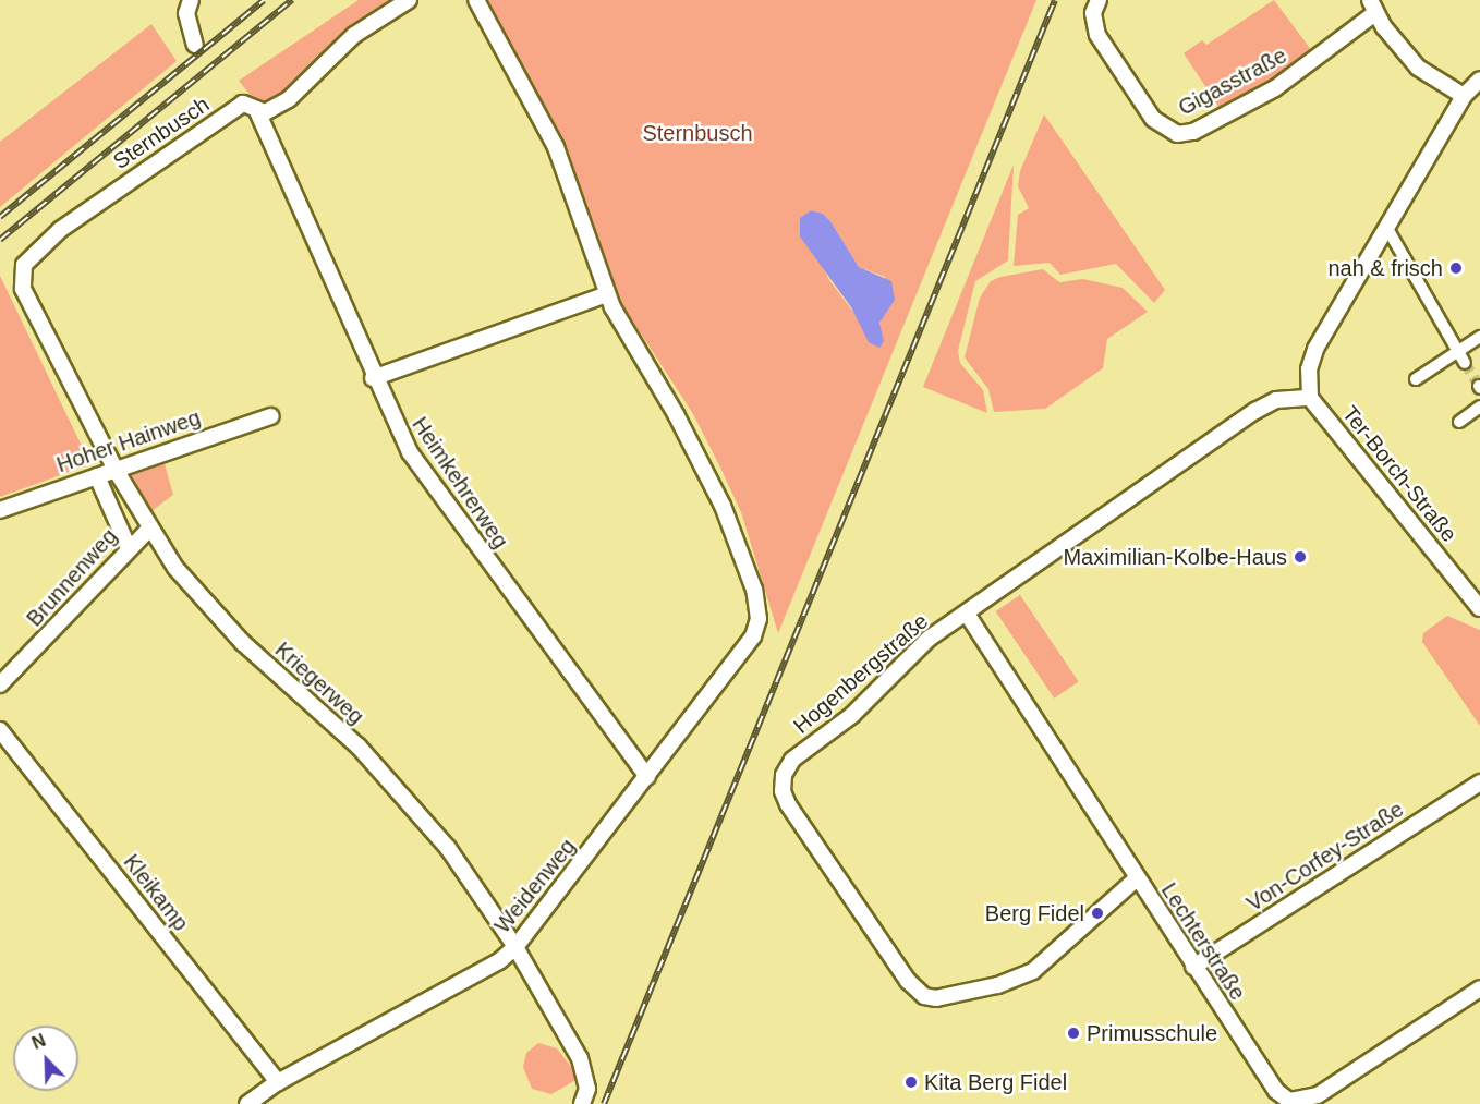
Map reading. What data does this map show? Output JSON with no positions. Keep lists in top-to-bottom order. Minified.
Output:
{"streets":{"street":["Gigasstraße","Sternbusch","Hoher Hainweg","Ter-Borch-Straße","Heimkehrerweg","Brunnenweg","Hogenbergstraße","Kriegerweg","Von-Corfey-Straße","Weidenweg","Kleikamp","Lechterstraße"]},"crossings":[["Sternbusch","Heimkehrerweg"],["Sternbusch","Kriegerweg"],["Hoher Hainweg","Kriegerweg"],["Ter-Borch-Straße","Hogenbergstraße"],["Heimkehrerweg","Weidenweg"],["Brunnenweg","Kriegerweg"],["Hogenbergstraße","Lechterstraße"],["Kriegerweg","Weidenweg"],["Von-Corfey-Straße","Lechterstraße"],["Weidenweg","Kleikamp"]],"parks":["Sternbusch"],"places":["nah & frisch","Maximilian-Kolbe-Haus","Berg Fidel","Primusschule","Kita Berg Fidel"],"north":"top left"}
